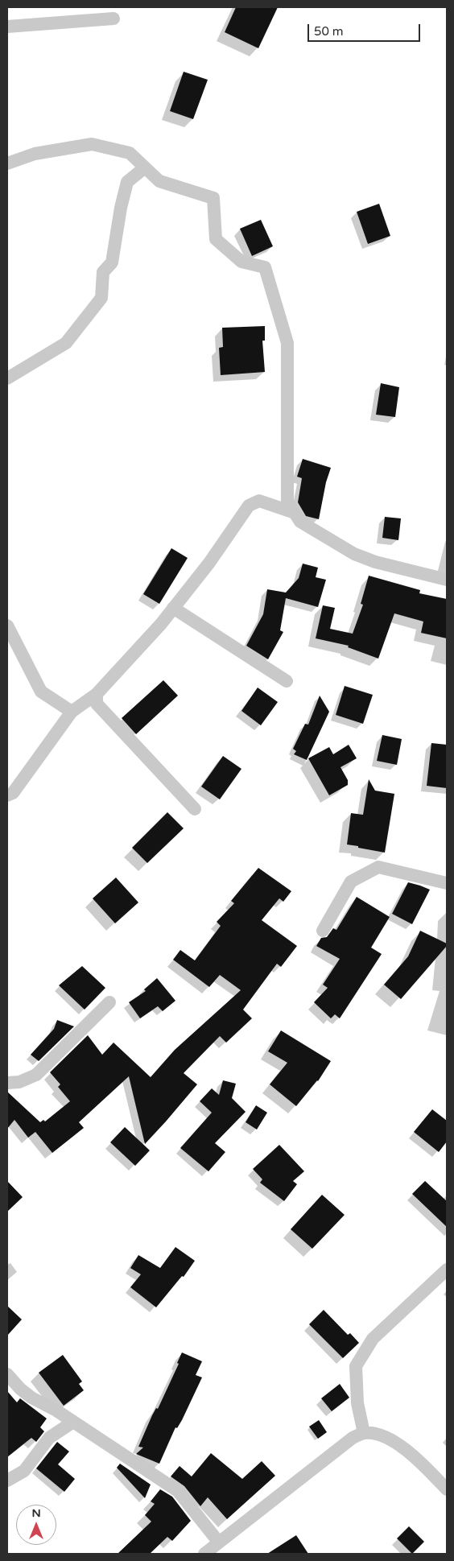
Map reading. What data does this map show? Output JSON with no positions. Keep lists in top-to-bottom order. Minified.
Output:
{"scale_bar":"50 m","north":"top"}
